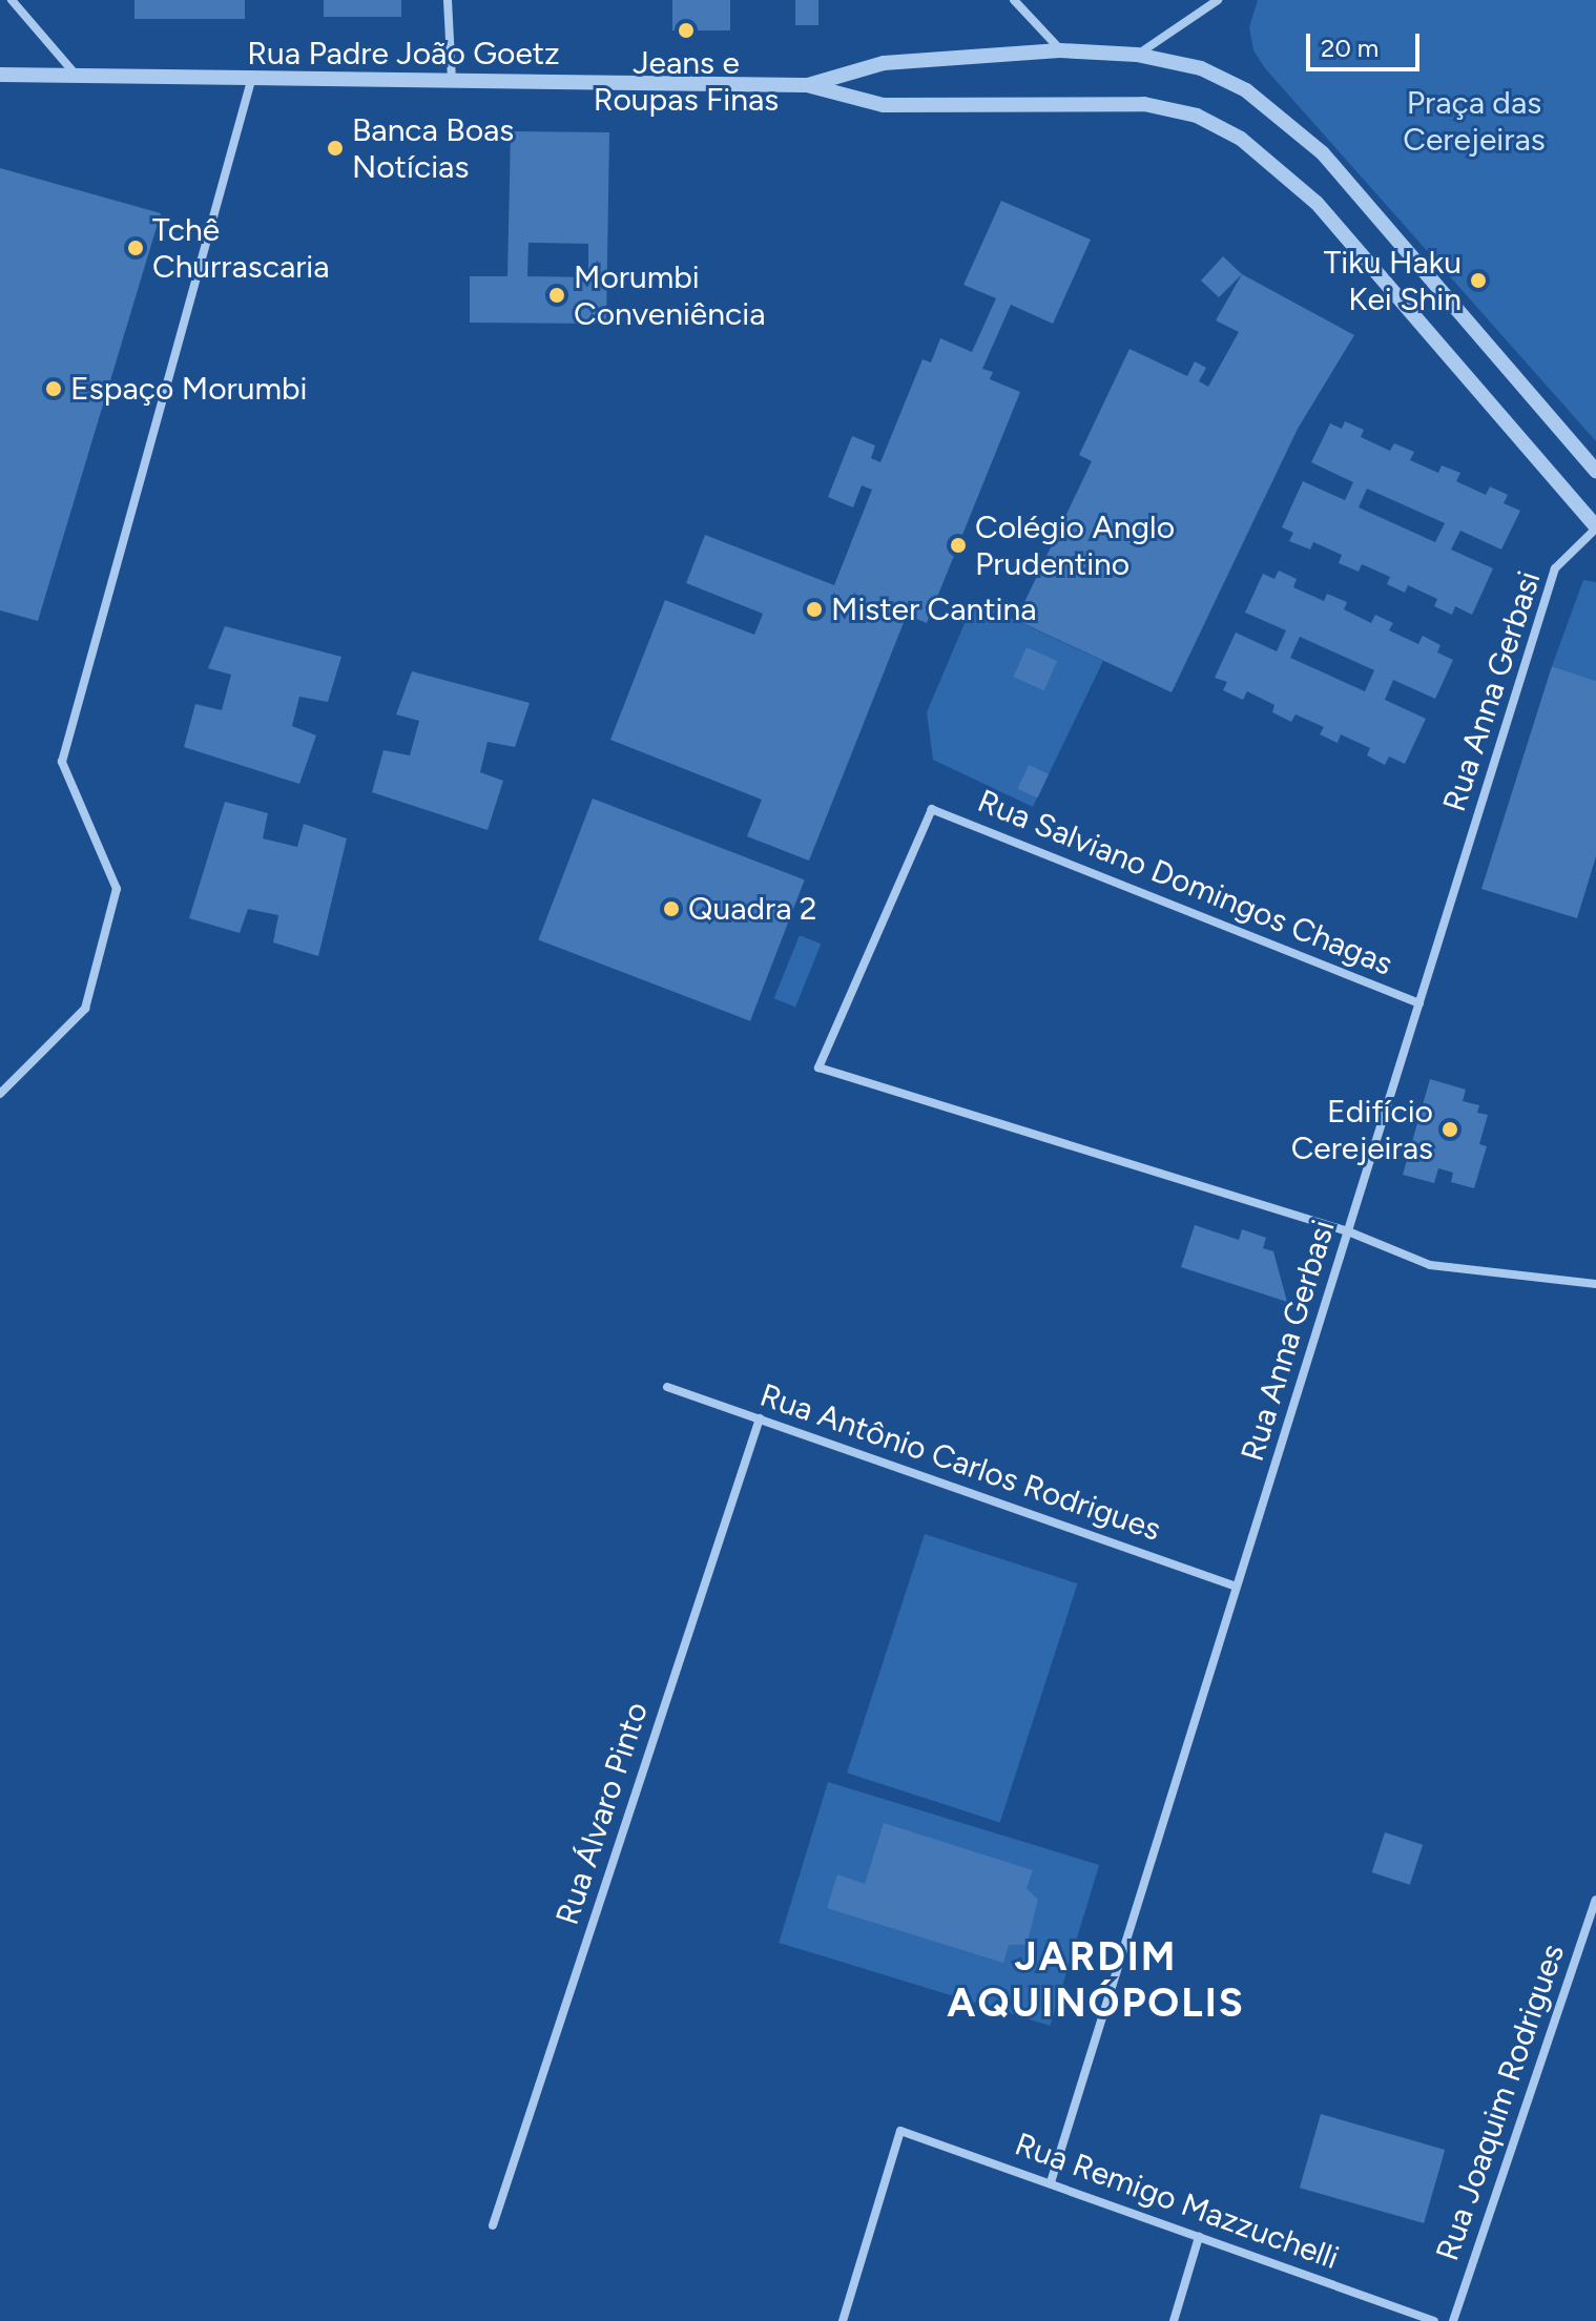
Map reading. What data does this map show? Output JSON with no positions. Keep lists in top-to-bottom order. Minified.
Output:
{"streets":{"street":["Rua Padre João Goetz","Rua Anna Gerbasi","Rua Salviano Domingos Chagas","Rua Antônio Carlos Rodrigues","Rua Álvaro Pinto","Rua Joaquim Rodrigues","Rua Remigo Mazzuchelli"]},"crossings":[["Rua Padre João Goetz","Rua Anna Gerbasi"],["Rua Anna Gerbasi","Rua Salviano Domingos Chagas"],["Rua Anna Gerbasi","Rua Antônio Carlos Rodrigues"],["Rua Anna Gerbasi","Rua Remigo Mazzuchelli"],["Rua Antônio Carlos Rodrigues","Rua Álvaro Pinto"]],"districts":["JARDIM AQUINÓPOLIS"],"parks":["Praça das Cerejeiras"],"places":["Jeans e Roupas Finas","Banca Boas Notícias","Tchê Churrascaria","Tiku Haku Kei Shin","Morumbi Conveniência","Espaço Morumbi","Colégio Anglo Prudentino","Mister Cantina","Quadra 2","Edifício Cerejeiras"],"scale_bar":"20 m"}
